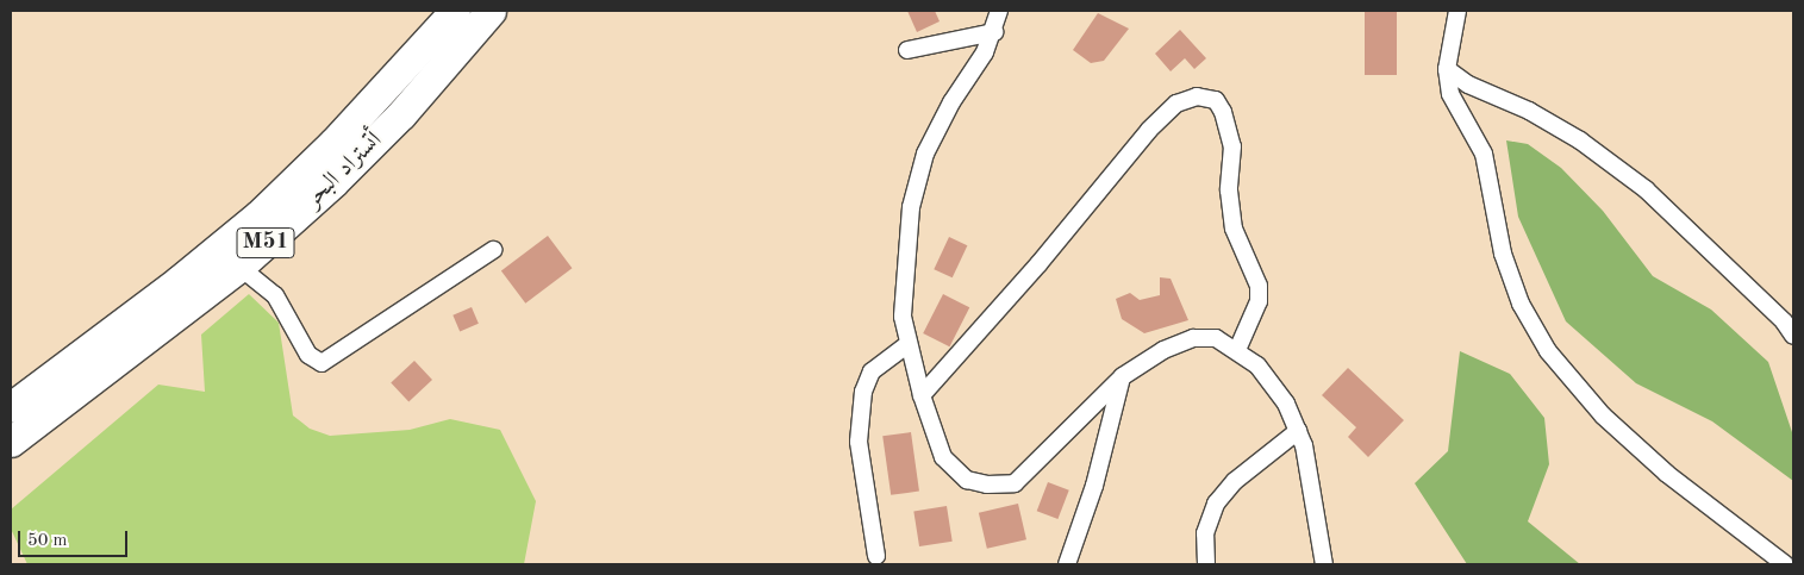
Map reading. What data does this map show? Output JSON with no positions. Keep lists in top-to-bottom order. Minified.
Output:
{"streets":{"highway":["أتستراد البحر","M51"]},"scale_bar":"50 m"}
